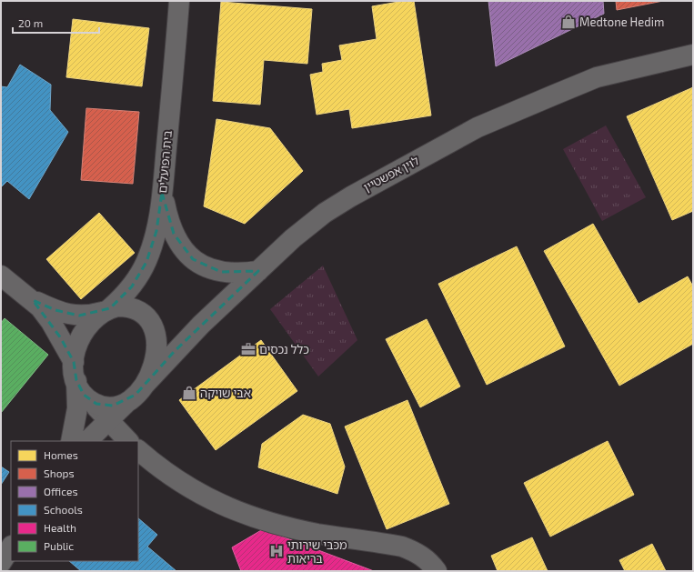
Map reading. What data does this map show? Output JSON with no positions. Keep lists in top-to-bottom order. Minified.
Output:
{"streets":{"street":["בית הפועלים","לוין אפשטיין"]},"crossings":[["בית הפועלים","לוין אפשטיין"]],"places":{"shop":["Medtone Hedim","אבי שויקה"],"office":["כלל נכסים"],"hospital":["מכבי שירותי בריאות"]},"legend":["Homes","Shops","Offices","Schools","Health","Public"],"scale_bar":"20 m"}
